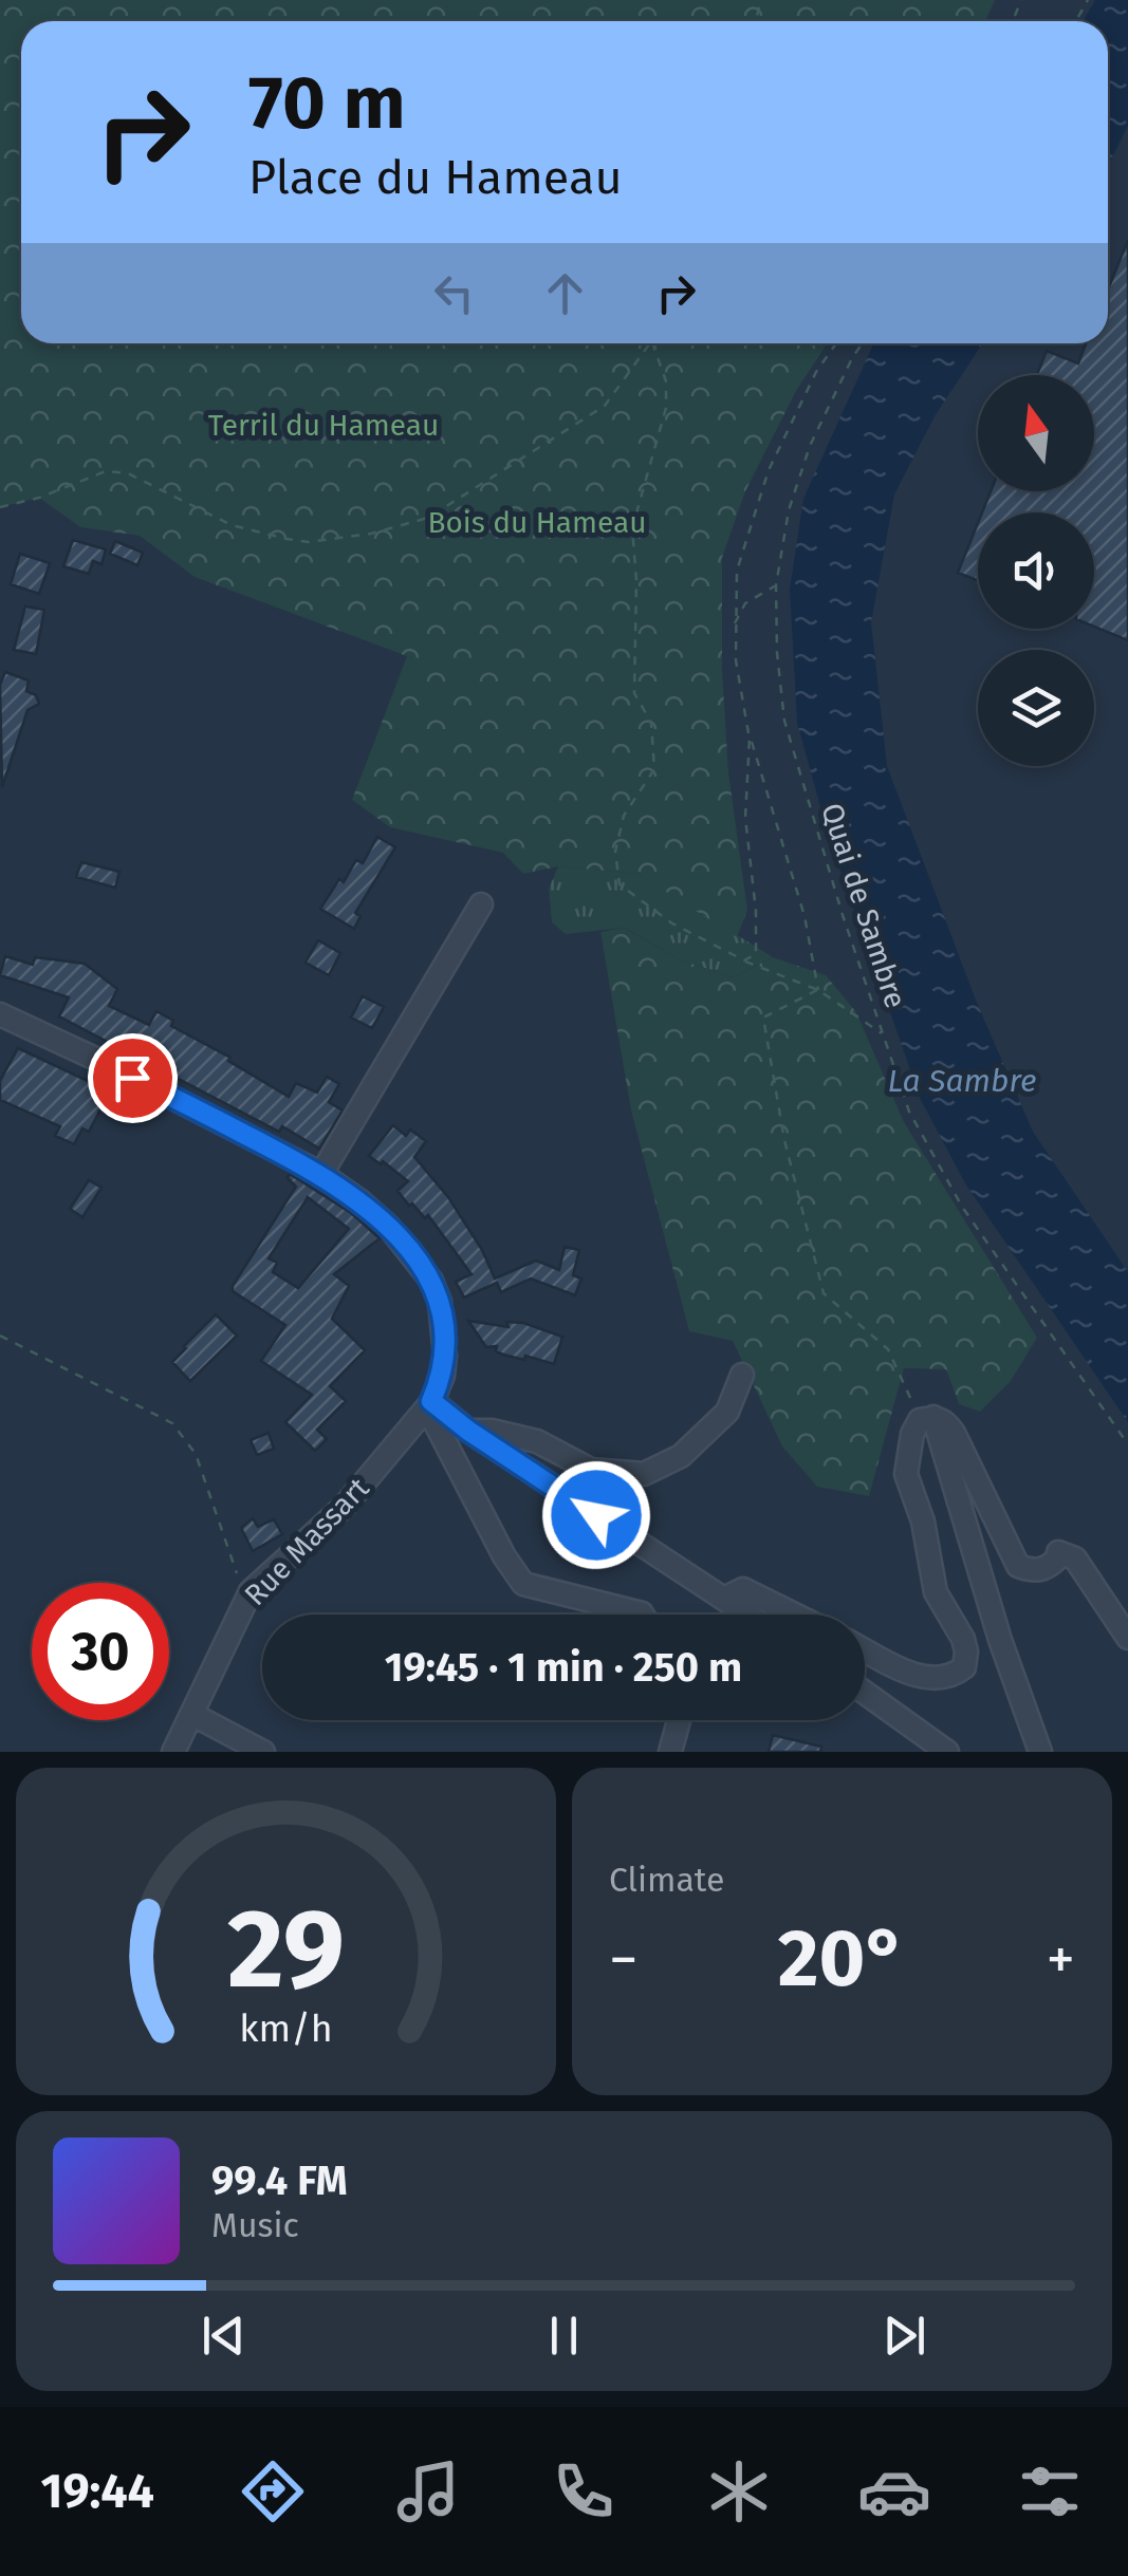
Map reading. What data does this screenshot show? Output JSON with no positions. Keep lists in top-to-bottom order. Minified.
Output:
{"streets":{"street":["Rue Massart"],"path":["Quai de Sambre"]},"water":["La Sambre"],"parks":["Terril du Hameau","Bois du Hameau"],"north":"top","page":{"turn":["70 m","Place du Hameau"],"limit":"30","trip":"19:45 · 1 min · 250 m","tile":"Climate","heat":["−","20°","+"],"song":["99.4 FM","Music"],"tabs":"19:44","gauge":["29","km/h"]}}
